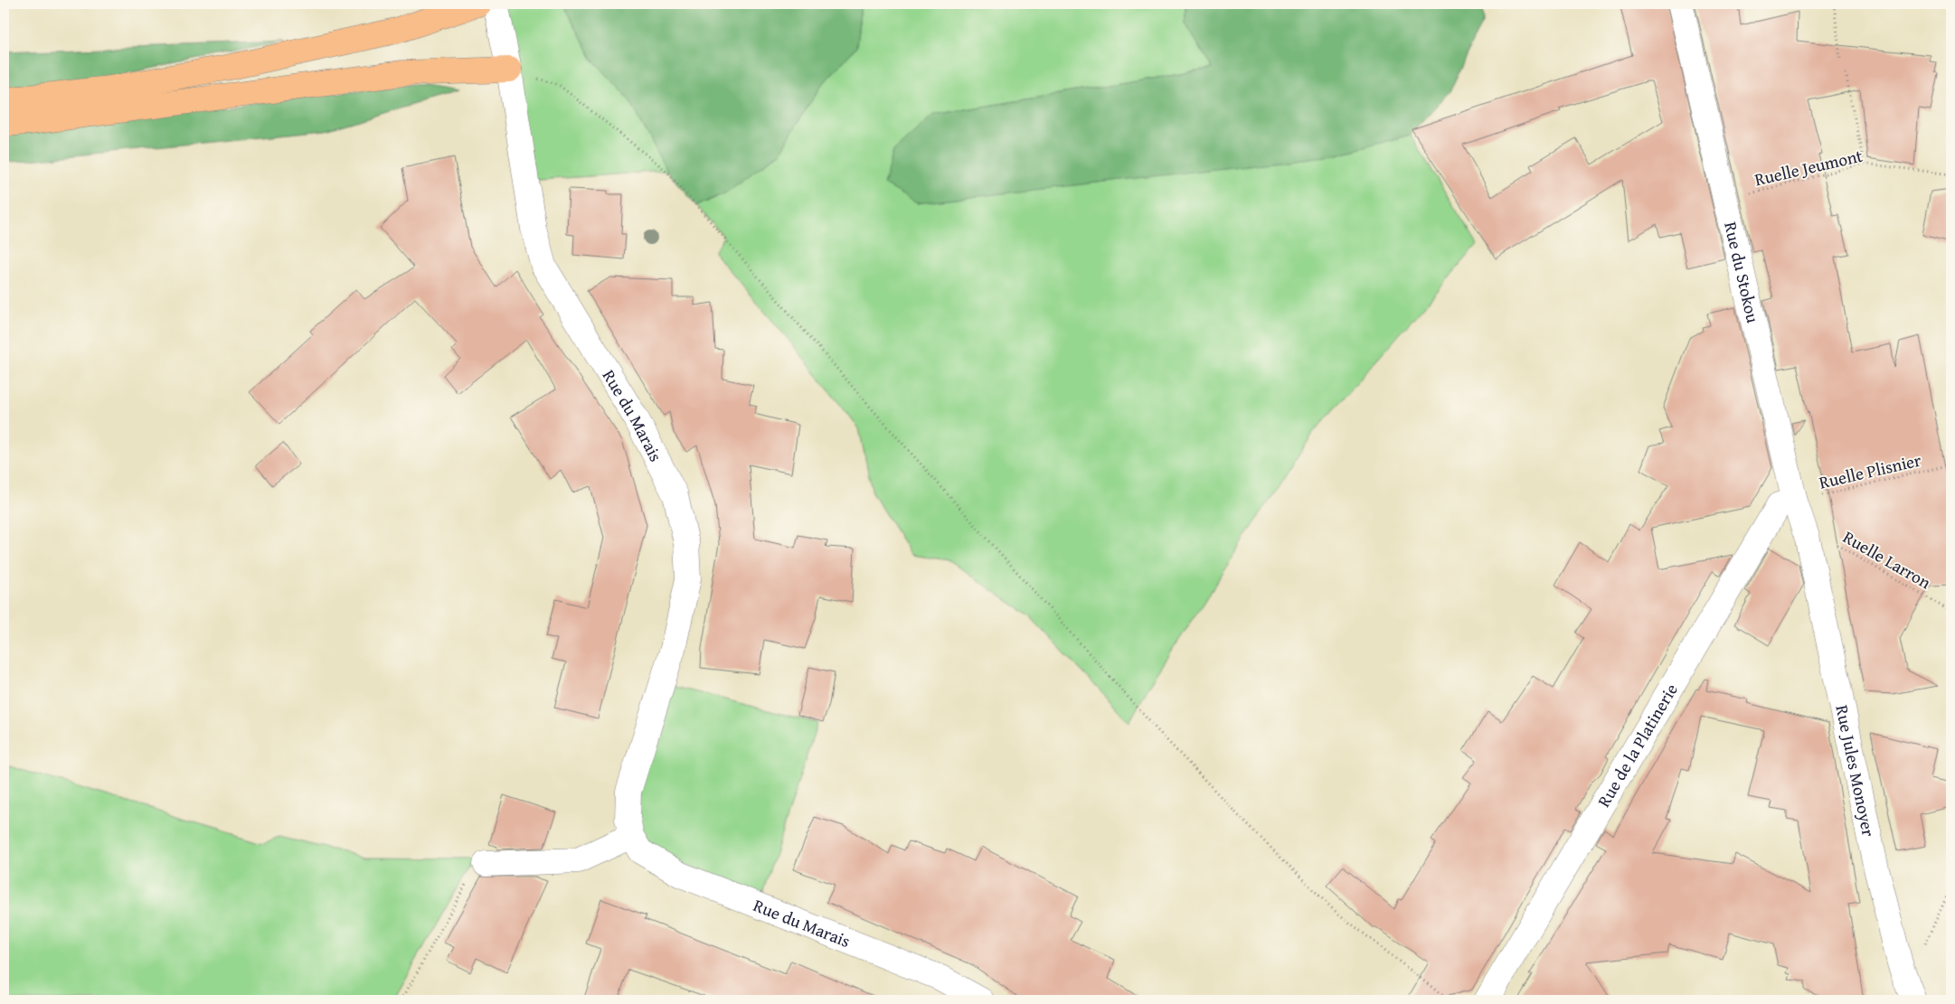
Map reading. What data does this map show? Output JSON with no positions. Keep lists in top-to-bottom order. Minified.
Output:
{"streets":{"street":["Rue du Stokou","Rue du Marais","Rue de la Platinerie","Rue Jules Monoyer"],"path":["Ruelle Jeumont","Ruelle Plisnier","Ruelle Larron"]},"crossings":[["Ruelle Jeumont","Rue du Stokou"],["Rue du Stokou","Ruelle Plisnier"],["Rue du Stokou","Ruelle Larron"],["Rue du Stokou","Rue de la Platinerie"],["Rue du Stokou","Rue Jules Monoyer"],["Ruelle Plisnier","Rue de la Platinerie"],["Ruelle Larron","Rue Jules Monoyer"]]}
